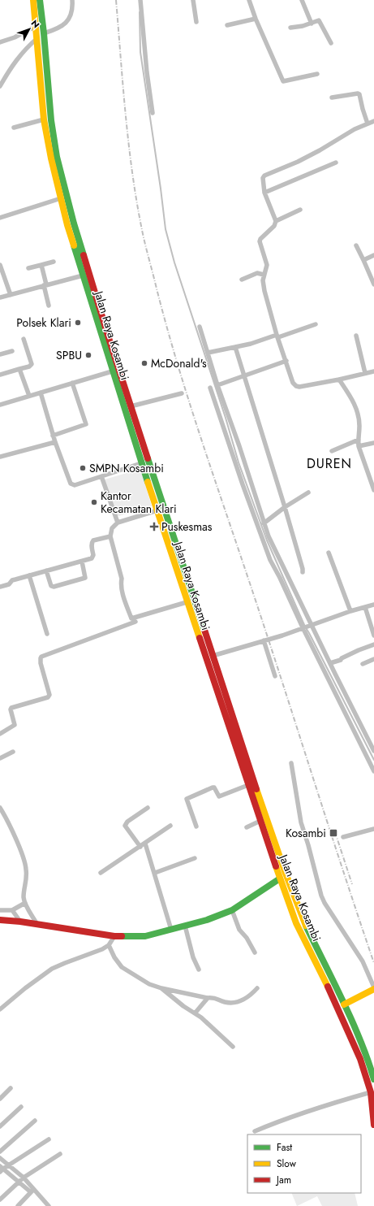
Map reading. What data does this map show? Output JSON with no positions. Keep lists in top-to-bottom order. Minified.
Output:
{"streets":{"main road":["Jalan Raya Kosambi"]},"districts":["DUREN"],"places":{"other":["Polsek Klari","SPBU","McDonald's","SMPN Kosambi","Kantor Kecamatan Klari"],"health":["Puskesmas"],"transit":["Kosambi"]},"legend":["Fast","Slow","Jam"],"north":"top right"}
